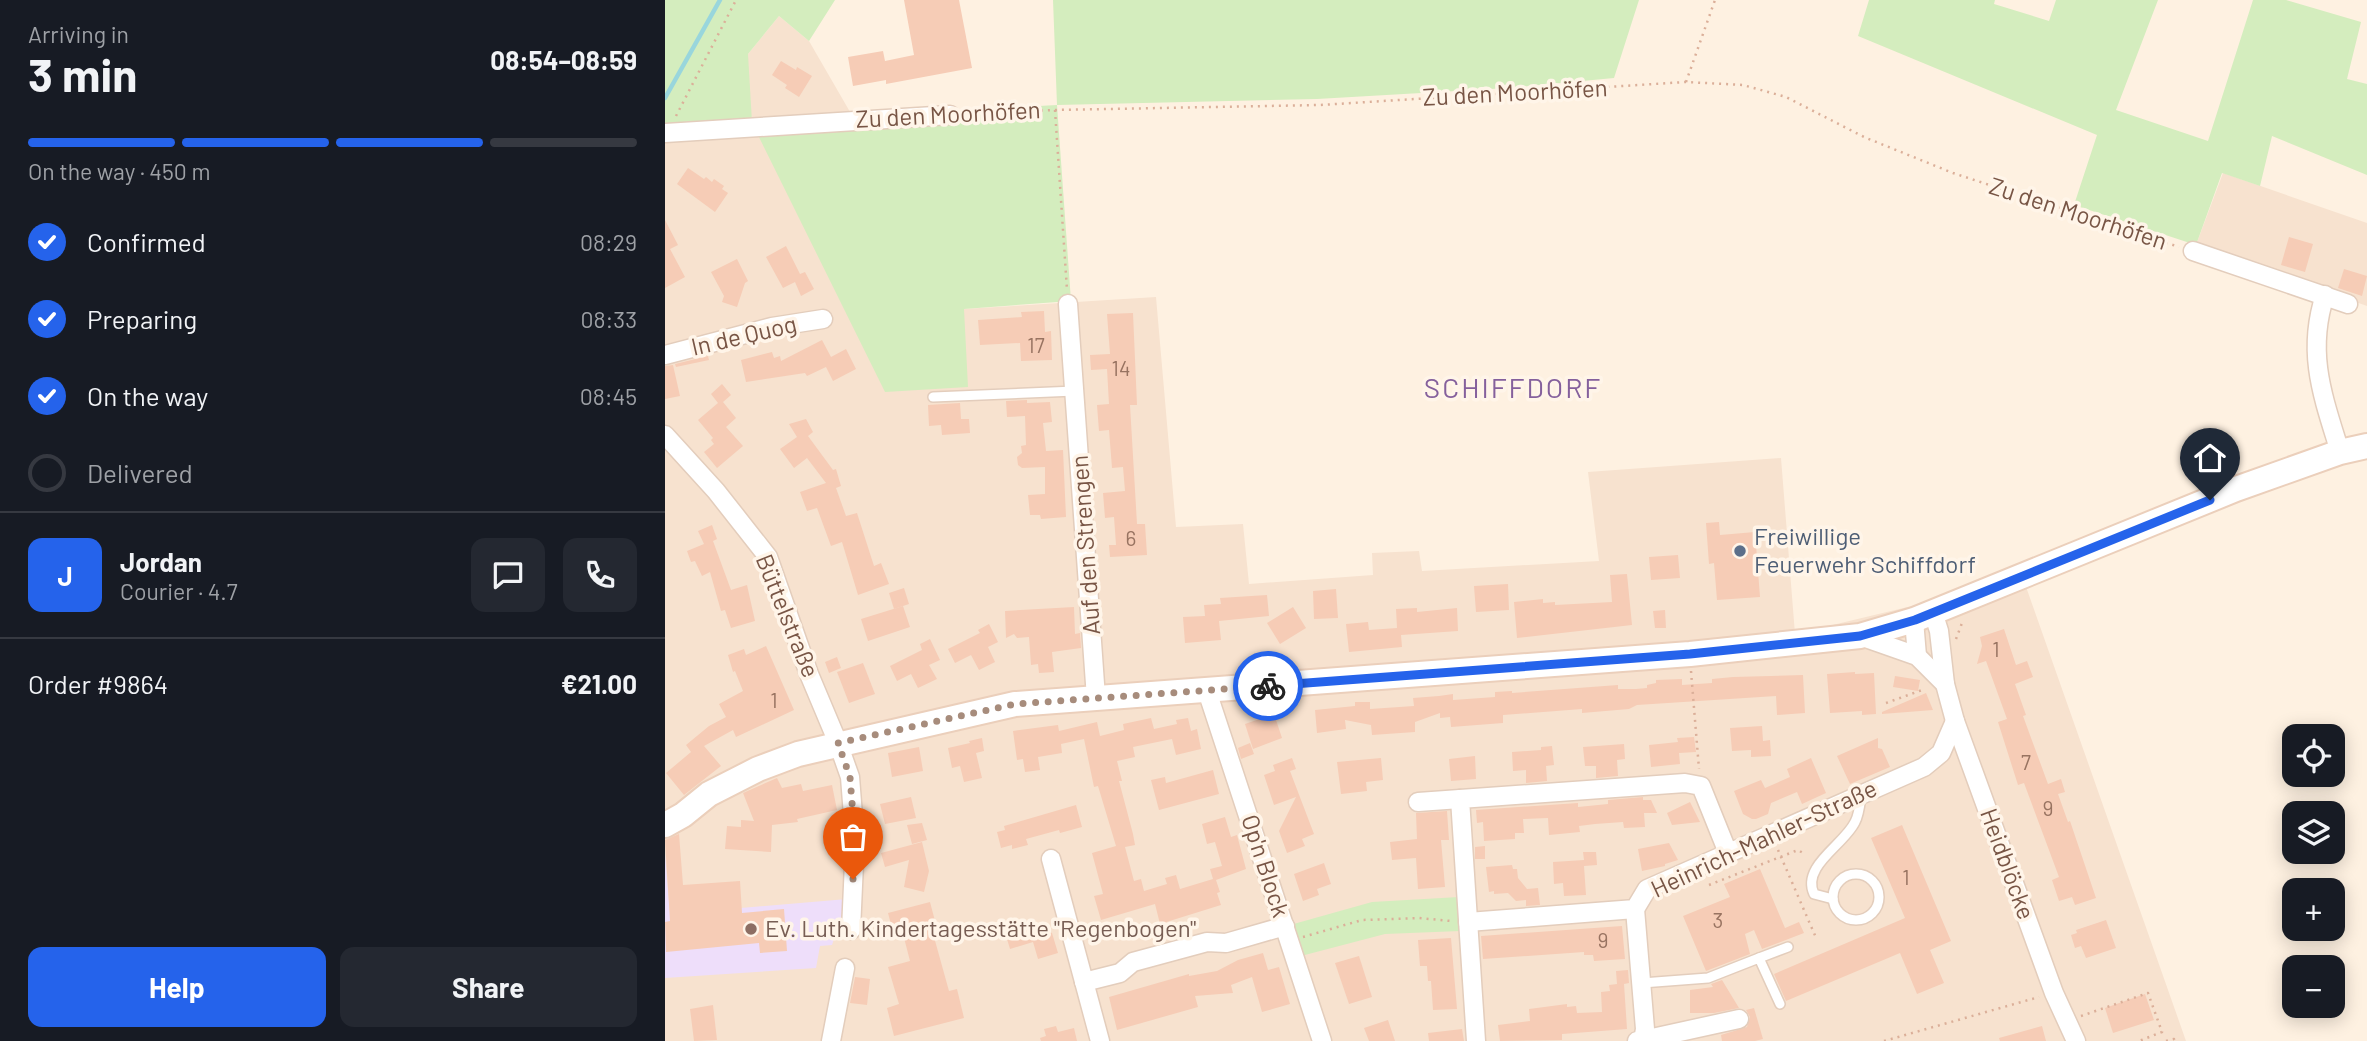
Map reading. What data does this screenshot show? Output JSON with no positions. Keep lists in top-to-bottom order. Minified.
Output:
{"streets":{"street":["Zu den Moorhöfen","In de Quog","Auf den Strengen","Büttelstraße","Heinrich-Mahler-Straße","Heidblöcke","Op'n Block"]},"crossings":[["Heinrich-Mahler-Straße","Heidblöcke"]],"districts":["SCHIFFDORF"],"places":["Freiwillige Feuerwehr Schiffdorf","Ev. Luth. Kindertagesstätte \"Regenbogen\""],"house_numbers":["17","14","6","1","1","7","9","1","3","9"],"page":{"heading":["3 min","Arriving in","08:54–08:59"],"panel":["Jordan","Courier · 4.7","Order #9864","€21.00"],"bar":"On the way · 450 m","list":[["Confirmed","08:29"],["Preparing","08:33"],["On the way","08:45"],"Delivered"],"round":"J","map_buttons":["+","−"],"buttons":["Help","Share"]}}
